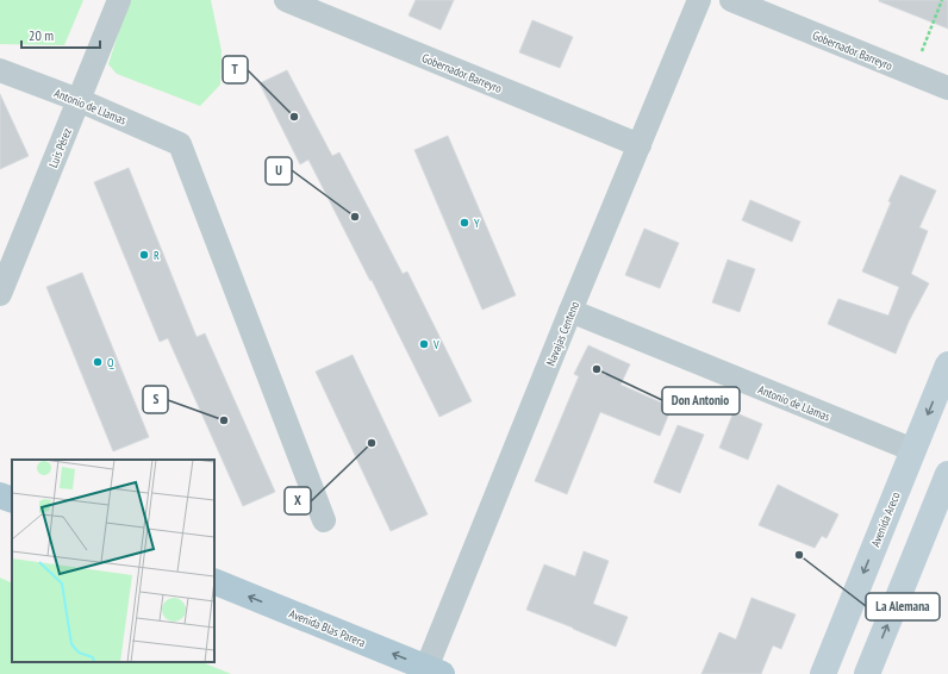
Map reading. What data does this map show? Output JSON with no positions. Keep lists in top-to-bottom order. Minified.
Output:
{"streets":{"main road":["Avenida Areco","Avenida Blas Parera"],"street":["Gobernador Barreyro","Antonio de Llamas","Luis Pérez","Navajas Centeno"]},"crossings":[["Gobernador Barreyro","Navajas Centeno"],["Antonio de Llamas","Luis Pérez"],["Antonio de Llamas","Navajas Centeno"],["Antonio de Llamas","Avenida Areco"],["Navajas Centeno","Avenida Blas Parera"]],"one_way":["Avenida Blas Parera"],"places":["T","U","Y","R","V","Q","Don Antonio","S","X","La Alemana"],"scale_bar":"20 m"}
